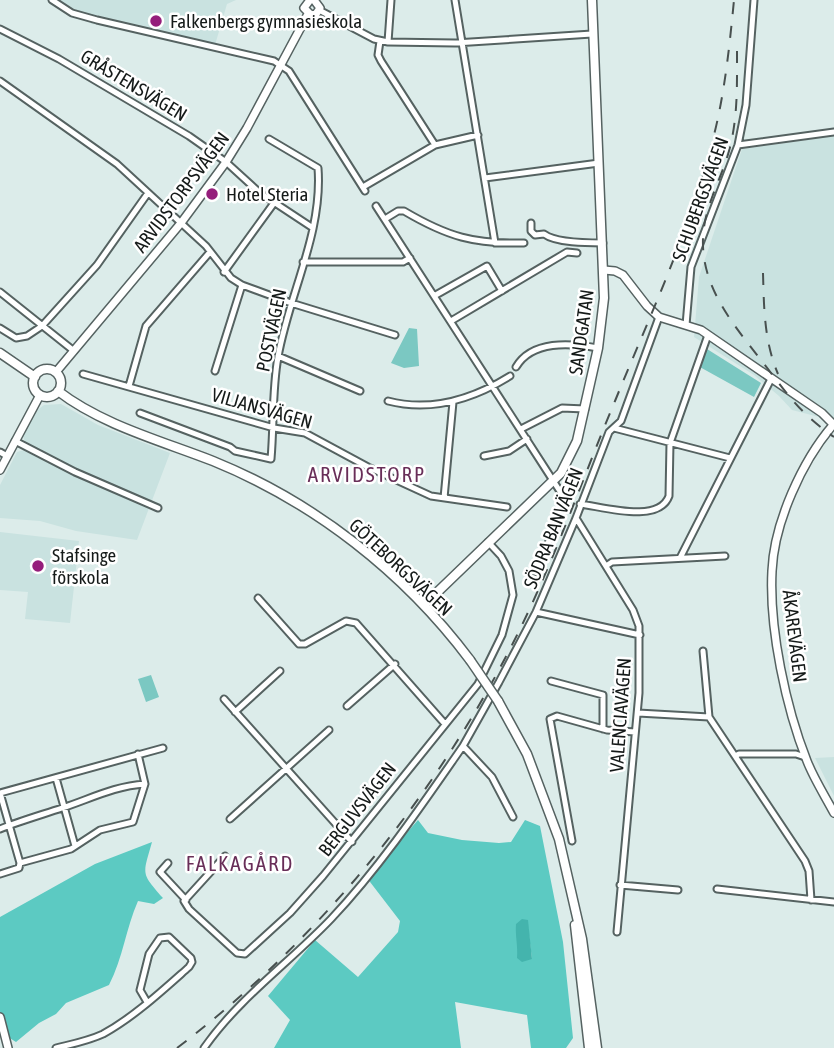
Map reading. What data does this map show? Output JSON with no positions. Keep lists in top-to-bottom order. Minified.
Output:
{"streets":{"main road":["SANDGATAN","GÖTEBORGSVÄGEN"],"street":["GRÅSTENSVÄGEN","ARVIDSTORPSVÄGEN","SCHUBERGSVÄGEN","POSTVÄGEN","VILJANSVÄGEN","SÖDRA BANVÄGEN","ÅKAREVÄGEN","VALENCIAVÄGEN","BERGUVSVÄGEN"]},"crossings":[["GRÅSTENSVÄGEN","ARVIDSTORPSVÄGEN"],["GRÅSTENSVÄGEN","POSTVÄGEN"],["ARVIDSTORPSVÄGEN","GÖTEBORGSVÄGEN"],["POSTVÄGEN","VILJANSVÄGEN"],["SANDGATAN","GÖTEBORGSVÄGEN"],["SANDGATAN","BERGUVSVÄGEN"],["SÖDRA BANVÄGEN","VALENCIAVÄGEN"]],"districts":["ARVIDSTORP","FALKAGÅRD"],"places":["Falkenbergs gymnasieskola","Hotel Steria","Stafsinge förskola"]}
